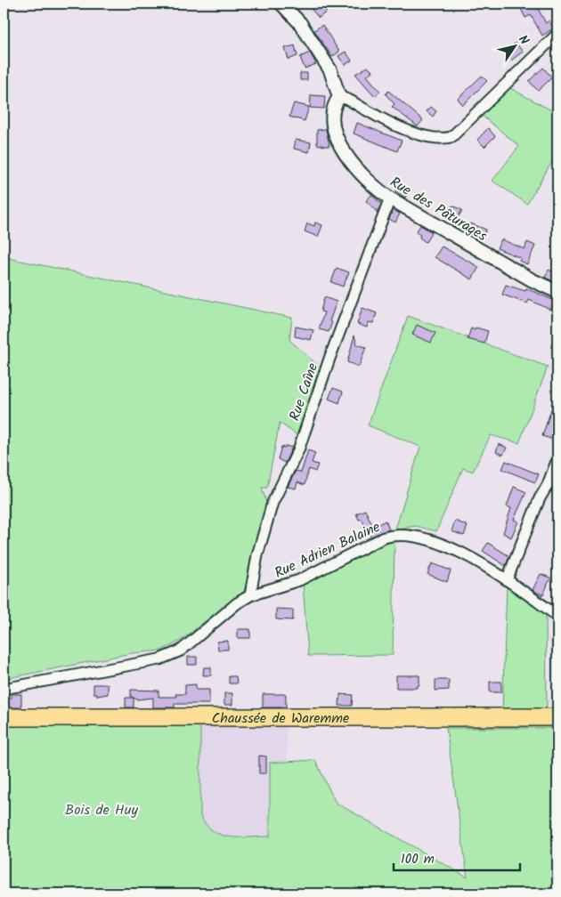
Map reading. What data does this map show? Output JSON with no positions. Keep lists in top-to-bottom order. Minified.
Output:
{"streets":{"main road":["Chaussée de Waremme"],"street":["Rue des Pâturages","Rue Caîne","Rue Adrien Balaine"]},"crossings":[["Rue des Pâturages","Rue Caîne"],["Rue Caîne","Rue Adrien Balaine"]],"parks":["Bois de Huy"],"scale_bar":"100 m","north":"top right"}
